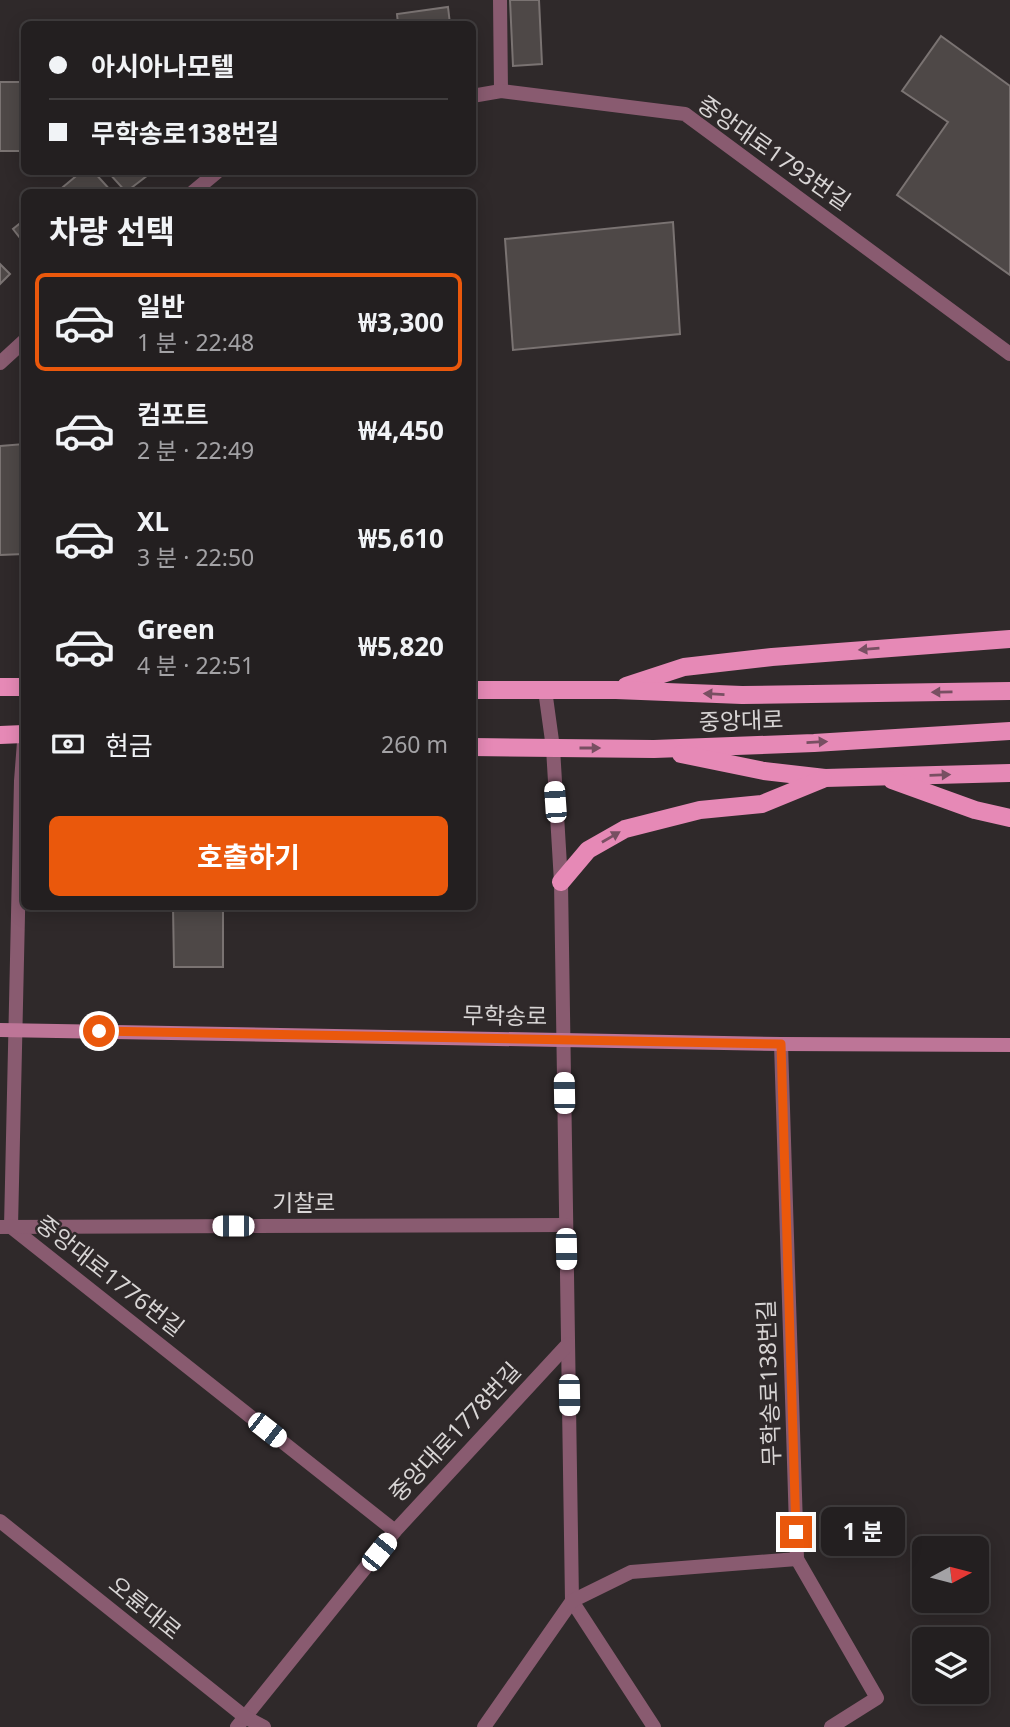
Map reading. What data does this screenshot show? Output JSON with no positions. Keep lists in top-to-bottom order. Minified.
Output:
{"streets":{"main road":["중앙대로","무학송로"],"street":["중앙대로1793번길","기찰로","중앙대로1776번길","무학송로138번길","중앙대로1778번길","오륜대로"]},"crossings":[["무학송로","중앙대로1776번길"],["무학송로","무학송로138번길"],["기찰로","중앙대로1776번길"],["중앙대로1776번길","중앙대로1778번길"],["중앙대로1778번길","오륜대로"]],"north":"right","page":{"banner":["아시아나모텔","무학송로138번길"],"heading":"차량 선택","list":[{"name":"일반","note":"1 분 · 22:48","value":"₩3,300"},{"name":"컴포트","note":"2 분 · 22:49","value":"₩4,450"},{"name":"XL","note":"3 분 · 22:50","value":"₩5,610"},{"name":"Green","note":"4 분 · 22:51","value":"₩5,820"}],"pay":["현금","260 m"],"buttons":"호출하기","bubble":"1 분"}}
